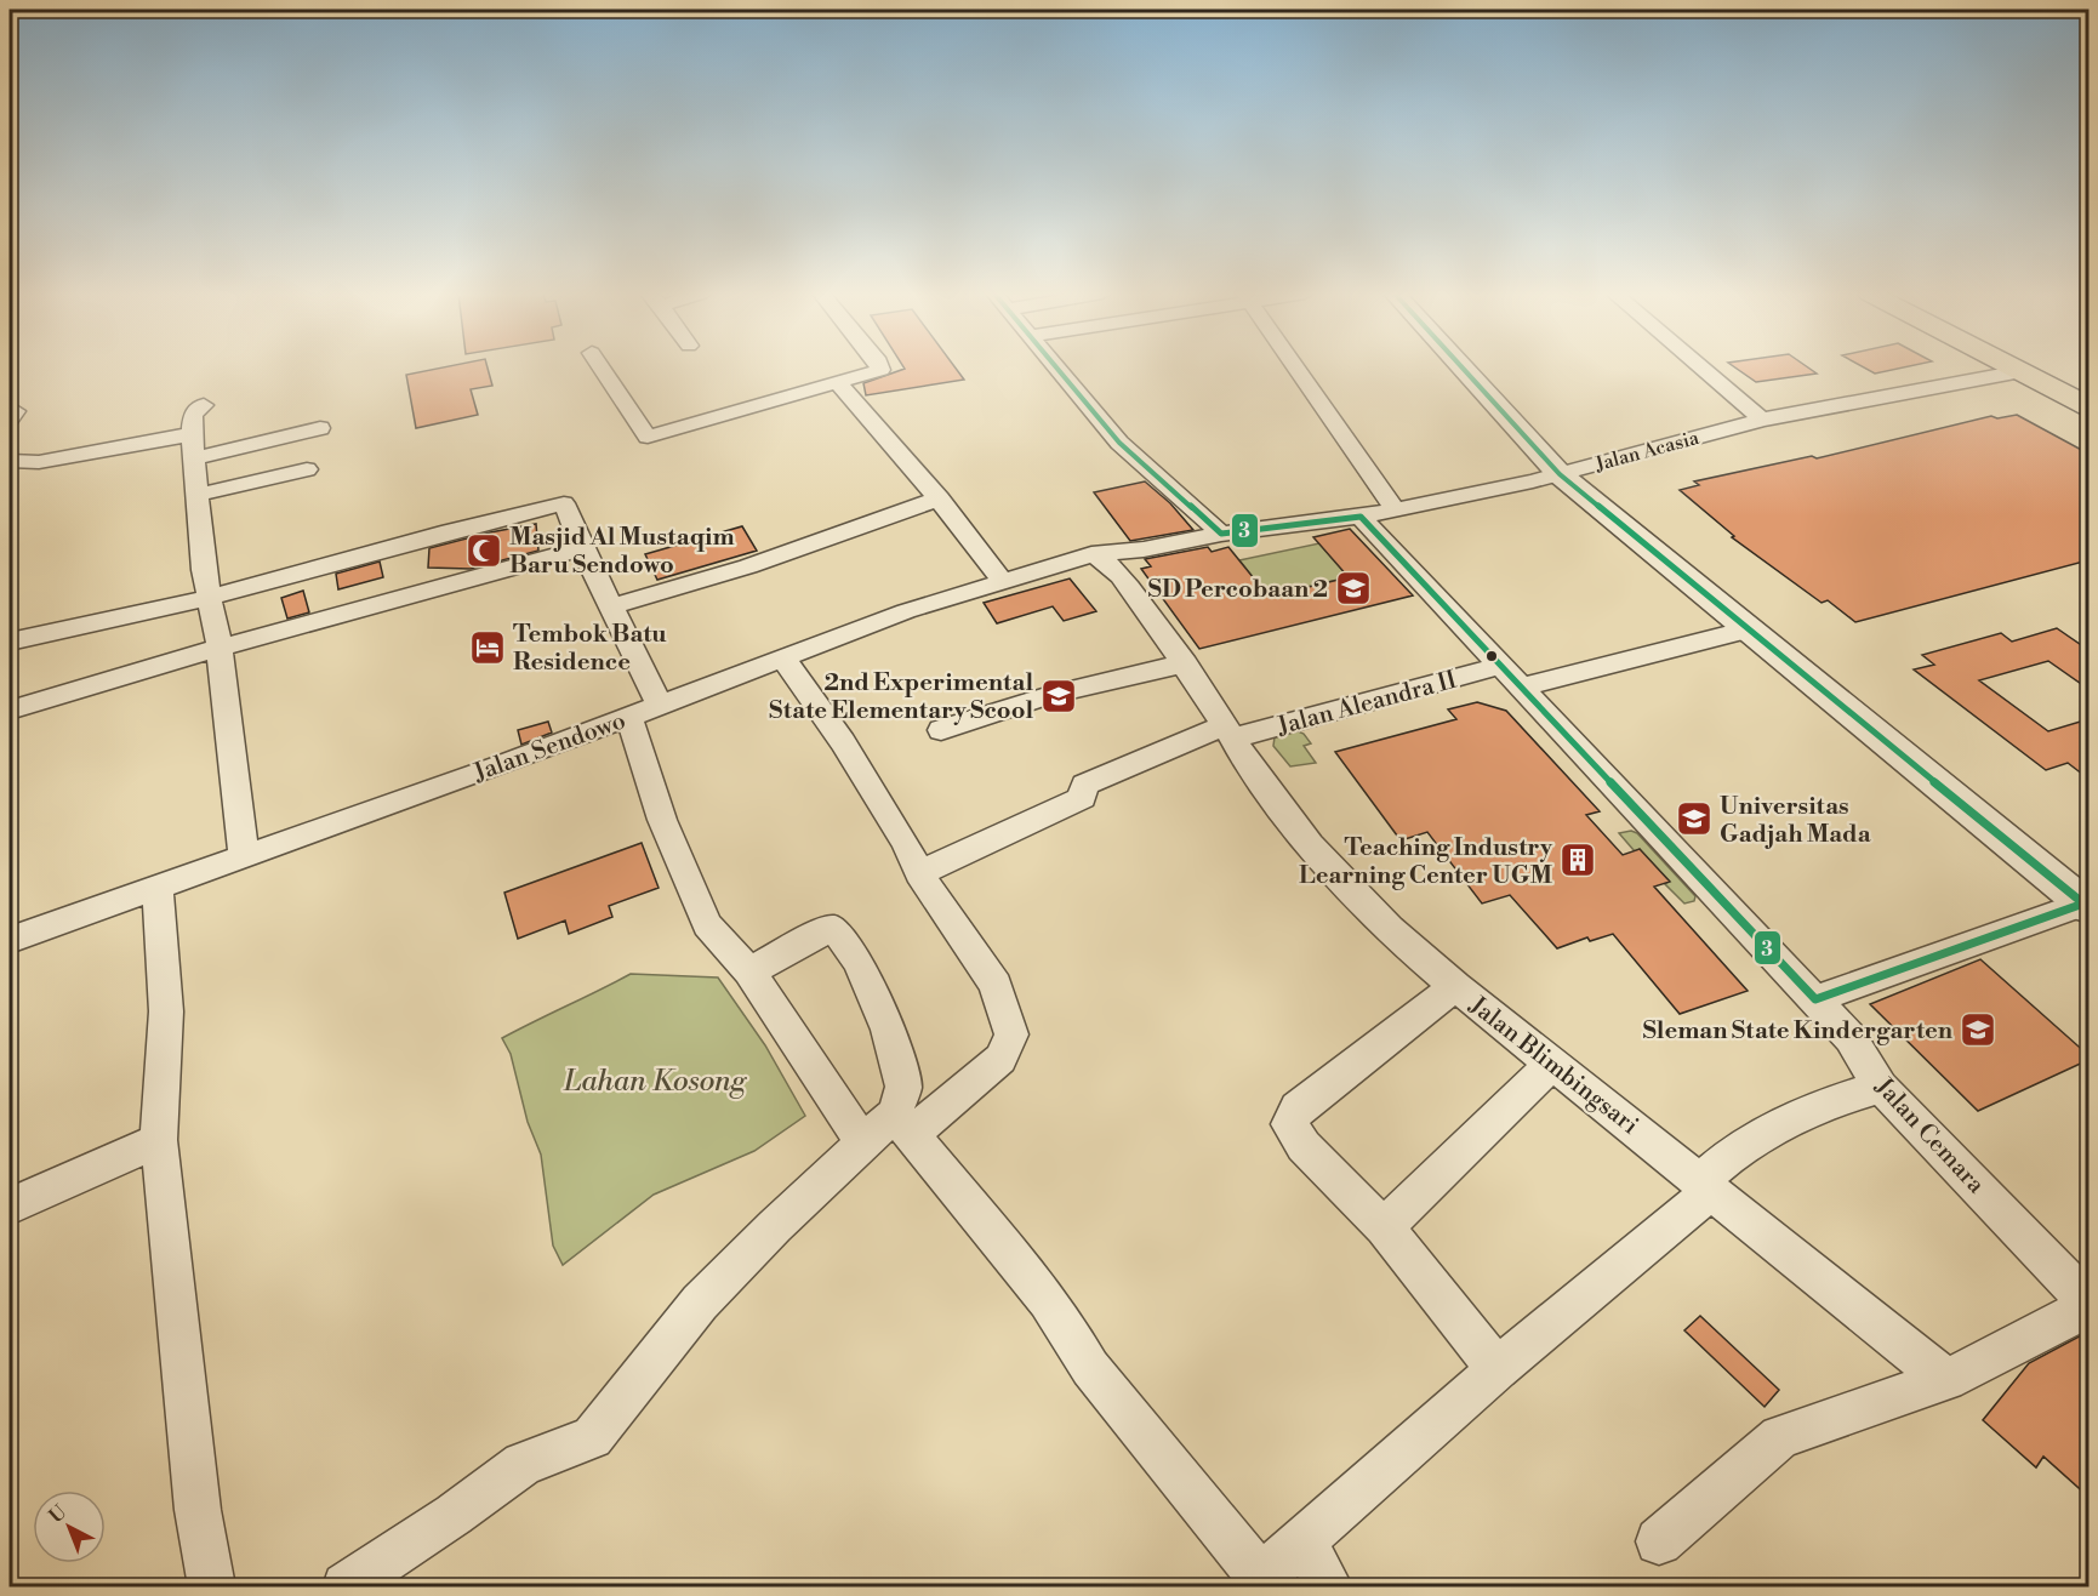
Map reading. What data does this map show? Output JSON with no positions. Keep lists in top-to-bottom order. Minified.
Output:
{"streets":{"street":["Jalan Acasia","Jalan Aleandra II","Jalan Sendowo","Jalan Blimbingsari","Jalan Cemara"]},"crossings":[["Jalan Acasia","Jalan Sendowo"],["Jalan Acasia","Jalan Blimbingsari"],["Jalan Acasia","Jalan Cemara"],["Jalan Aleandra II","Jalan Blimbingsari"],["Jalan Aleandra II","Jalan Cemara"],["Jalan Sendowo","Jalan Blimbingsari"]],"parks":["Lahan Kosong"],"places":{"mosque":["Masjid Al Mustaqim Baru Sendowo"],"school or university":["SD Percobaan 2","2nd Experimental State Elementary Scool","Universitas Gadjah Mada","Sleman State Kindergarten"],"hotel":["Tembok Batu Residence"],"building":["Teaching Industry Learning Center UGM"]},"lines":["transit line 3"],"north":"top left"}
